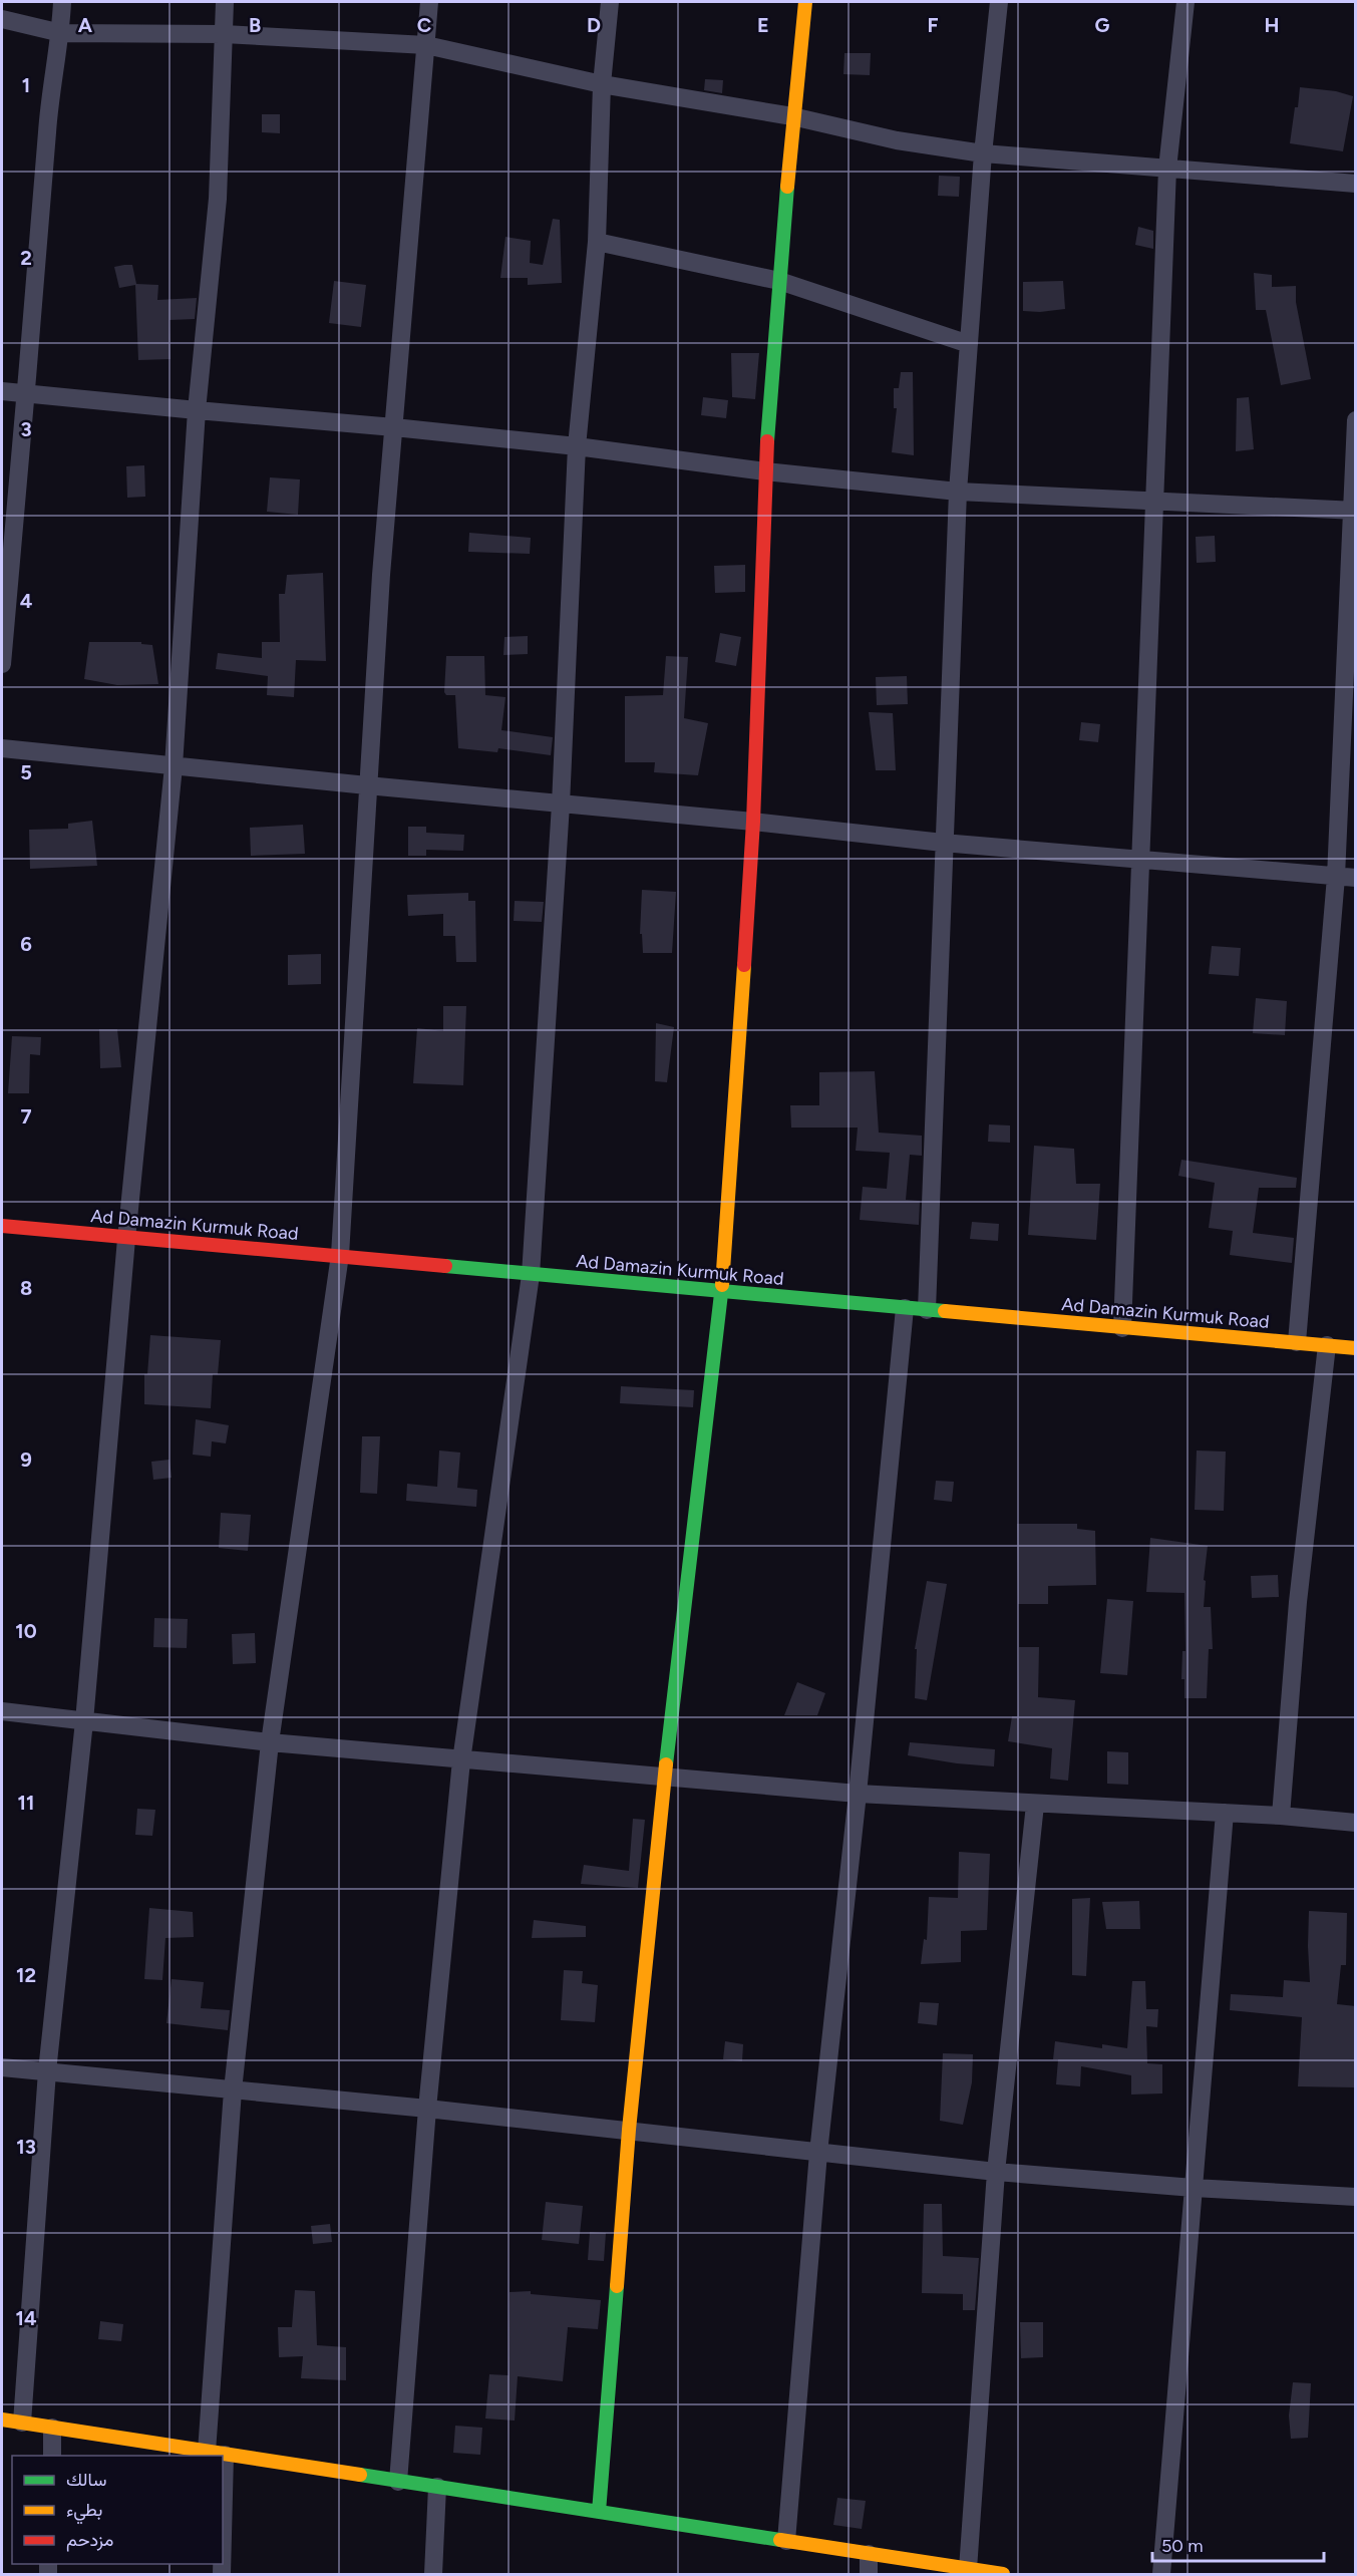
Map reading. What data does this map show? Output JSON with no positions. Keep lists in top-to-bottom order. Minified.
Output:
{"streets":{"main road":["Ad Damazin Kurmuk Road"]},"legend":["سالك","بطيء","مزدحم"],"scale_bar":"50 m","grid":{"columns":["A","B","C","D","E","F","G","H"],"rows":["1","2","3","4","5","6","7","8","9","10","11","12","13","14"]}}
